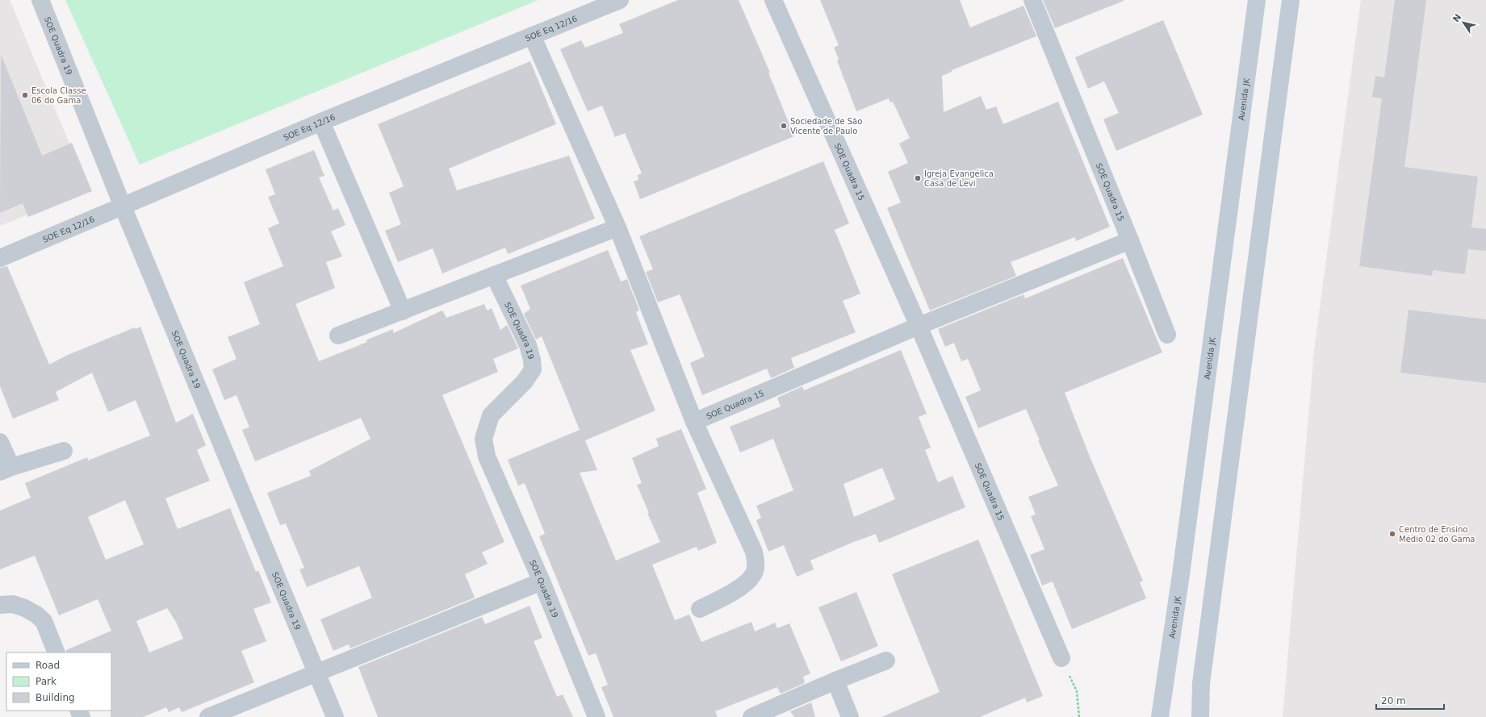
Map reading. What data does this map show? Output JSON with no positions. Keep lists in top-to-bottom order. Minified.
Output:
{"streets":{"main road":["Avenida JK"],"street":["SOE Eq 12/16","SOE Quadra 19","SOE Quadra 15"]},"crossings":[["SOE Eq 12/16","SOE Quadra 19"]],"places":["Escola Classe 06 do Gama","Sociedade de São Vicente de Paulo","Igreja Evangélica Casa de Levi","Centro de Ensino Médio 02 do Gama"],"legend":["Road","Park","Building"],"scale_bar":"20 m","north":"top left"}
